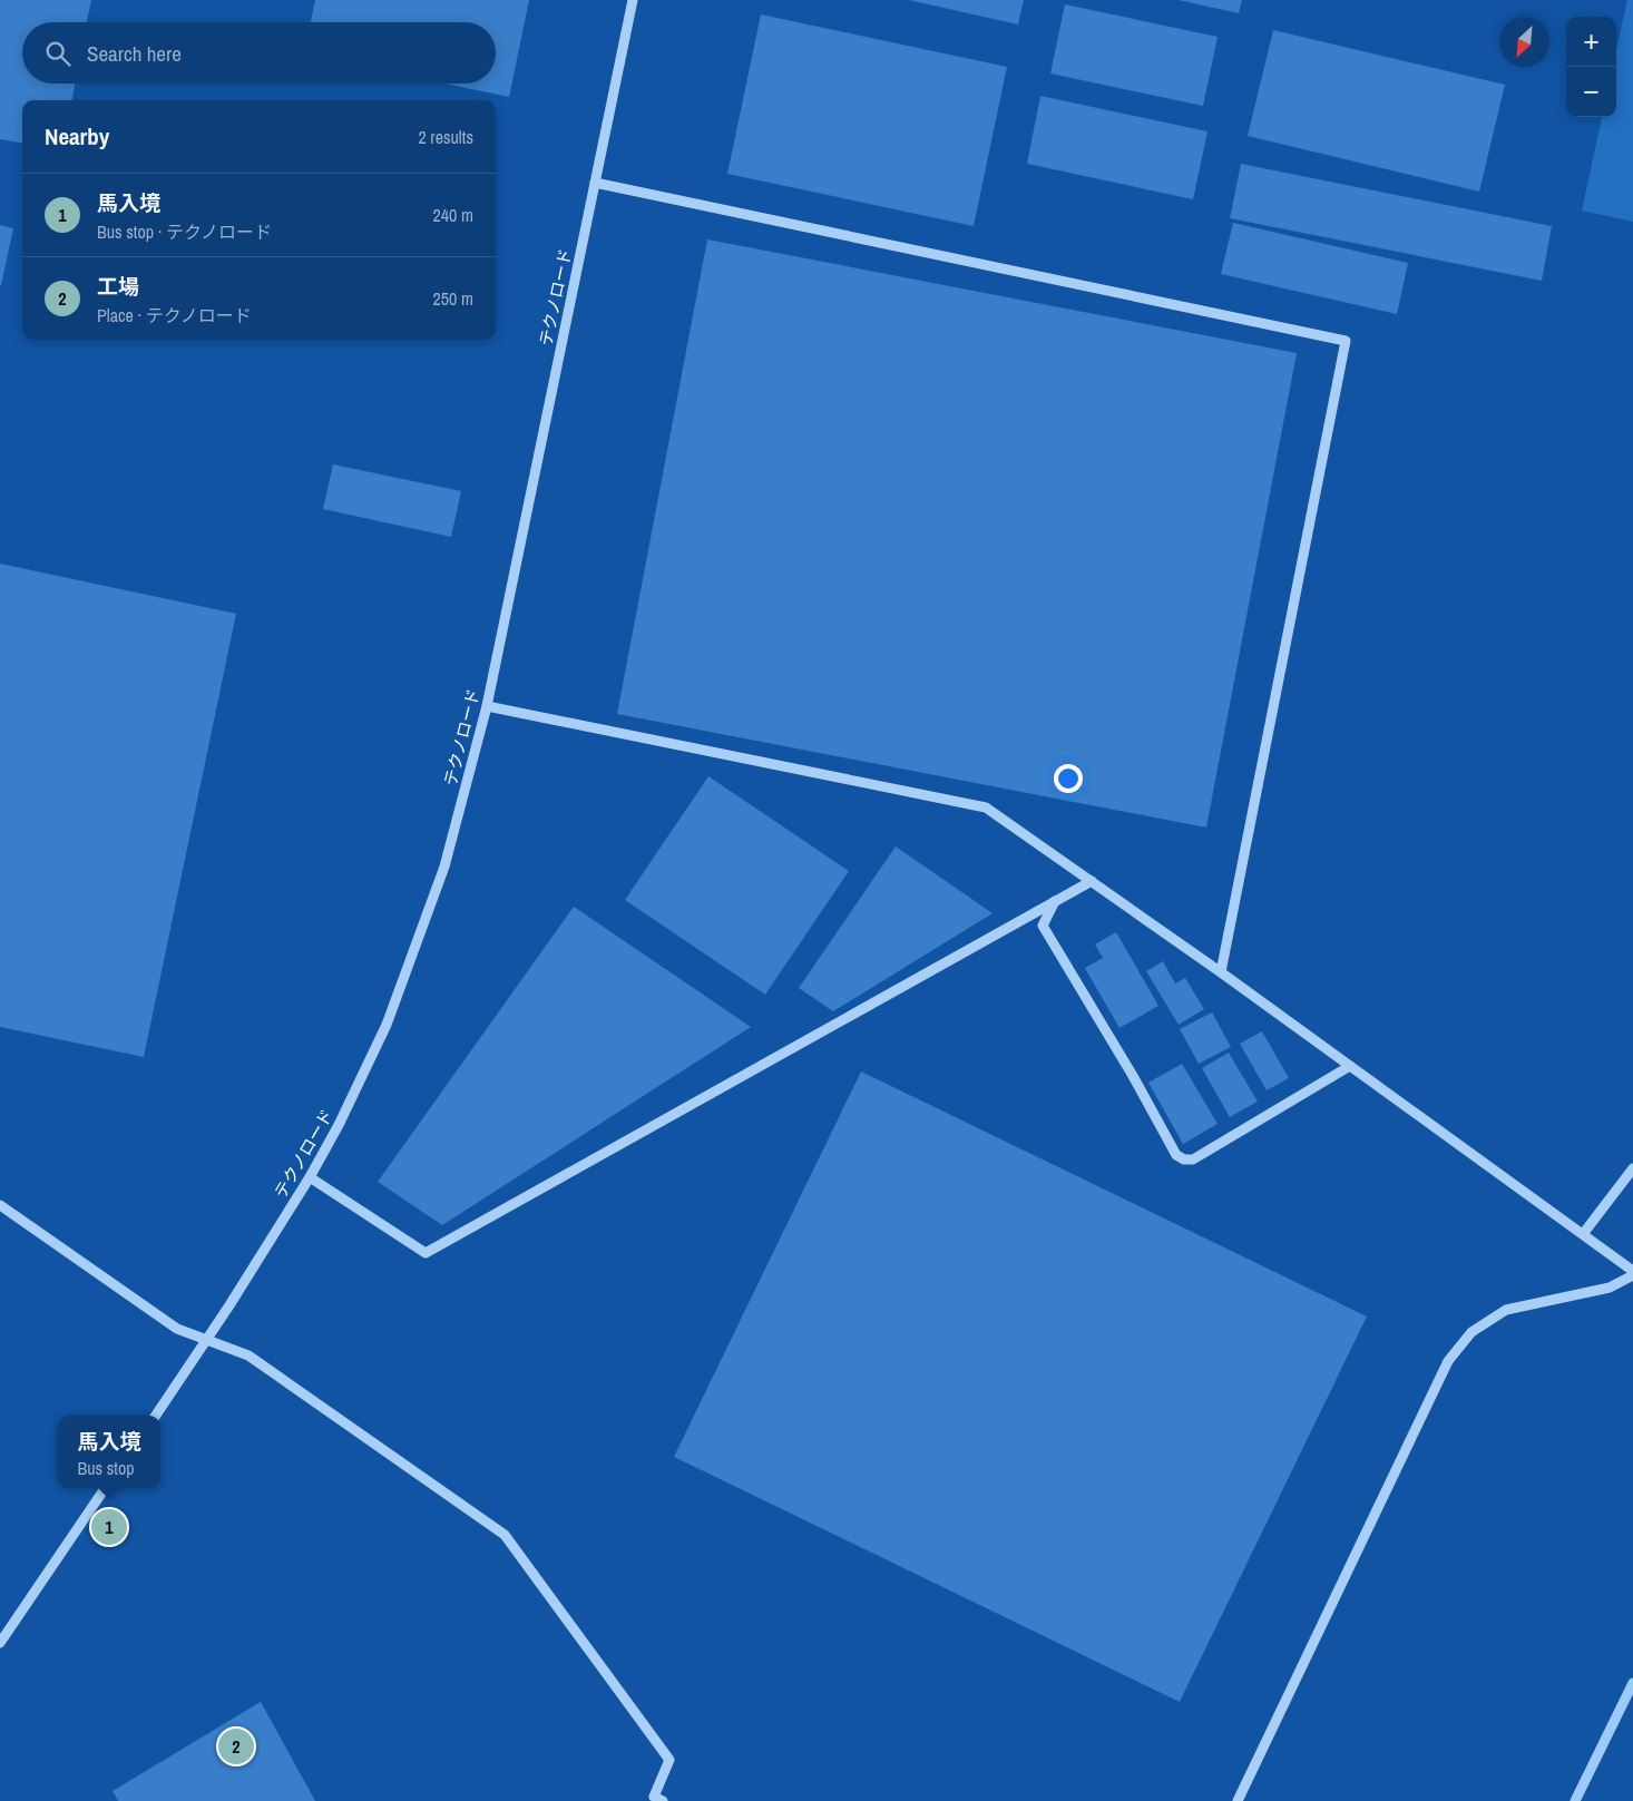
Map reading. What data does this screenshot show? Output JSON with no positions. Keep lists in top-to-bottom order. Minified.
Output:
{"streets":{"street":["テクノロード"]},"north":"bottom left","page":{"map_buttons":["+","−"],"search":"Search here","heading":["Nearby","2 results"],"list":[{"mark":"1","name":"馬入境","note":"Bus stop · テクノロード","value":"240 m"},{"mark":"2","name":"工場","note":"Place · テクノロード","value":"250 m"}],"popup":["馬入境","Bus stop"],"pins":["1","2"]}}
